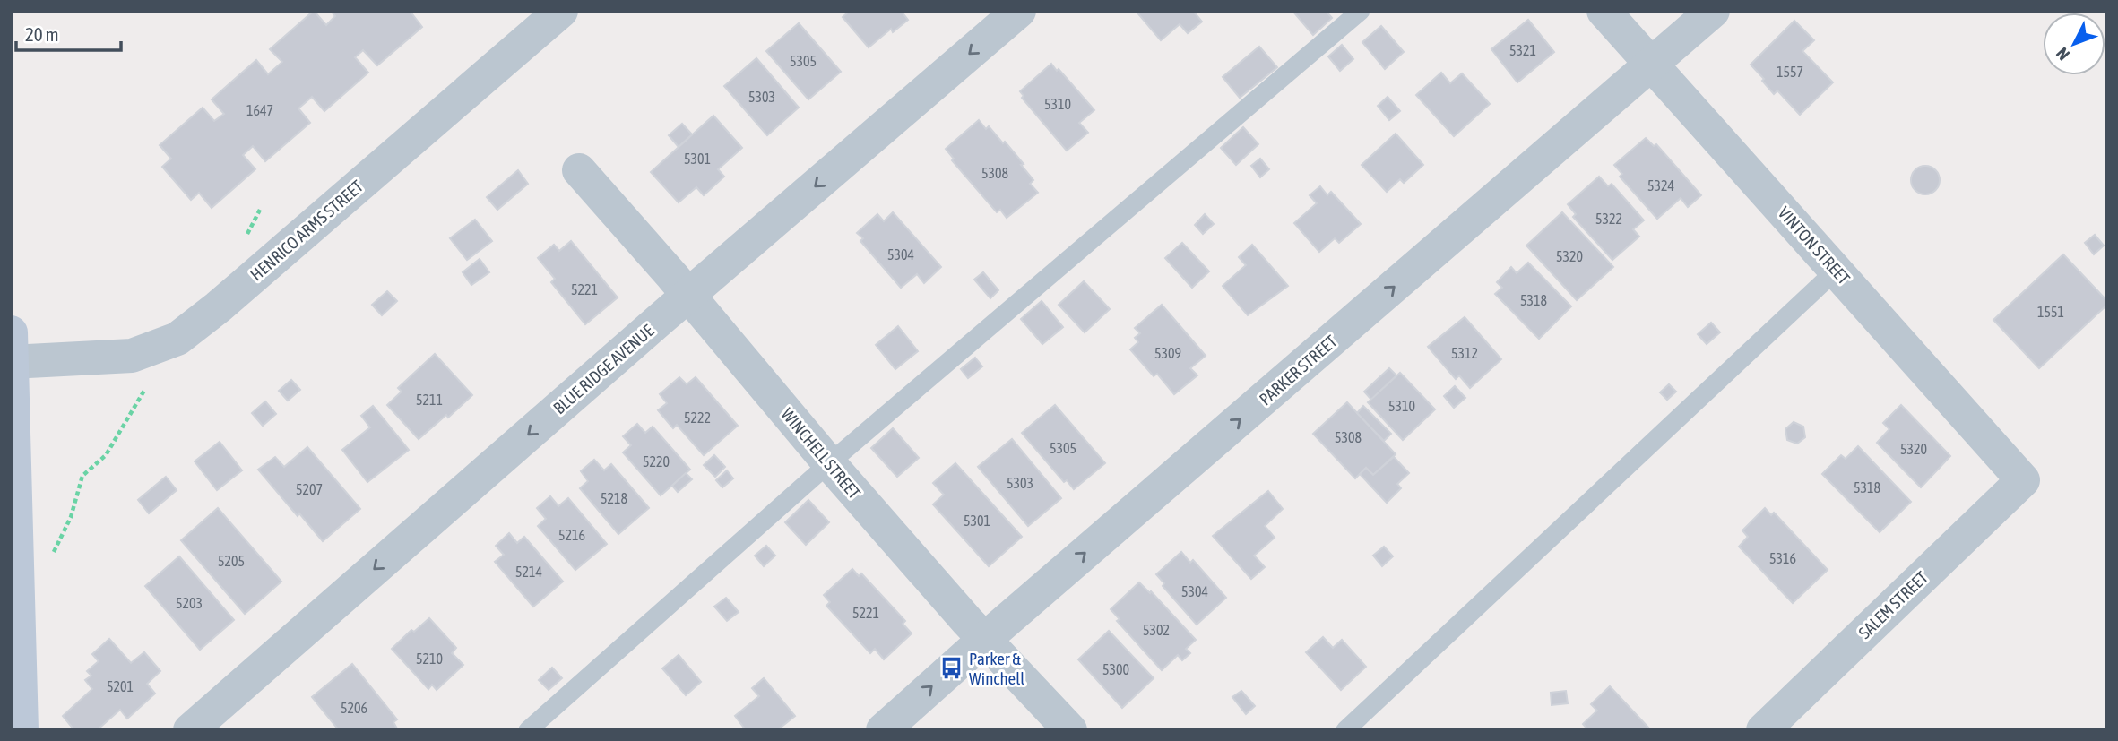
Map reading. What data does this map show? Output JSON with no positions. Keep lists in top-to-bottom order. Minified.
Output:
{"streets":{"street":["HENRICO ARMS STREET","VINTON STREET","BLUE RIDGE AVENUE","PARKER STREET","WINCHELL STREET","SALEM STREET"]},"crossings":[["VINTON STREET","PARKER STREET"],["VINTON STREET","SALEM STREET"],["BLUE RIDGE AVENUE","WINCHELL STREET"],["PARKER STREET","WINCHELL STREET"]],"one_way":["BLUE RIDGE AVENUE","PARKER STREET"],"places":{"bus stop":["Parker & Winchell"]},"house_numbers":["5321","5305","1557","5303","5310","1647","5301","5308","5324","5322","5304","5320","5221","5318","1551","5309","5312","5211","5310","5222","5308","5305","5320","5220","5303","5318","5207","5218","5301","5216","5316","5205","5214","5304","5203","5221","5302","5210","5300","5201","5206"],"scale_bar":"20 m","north":"bottom left"}
